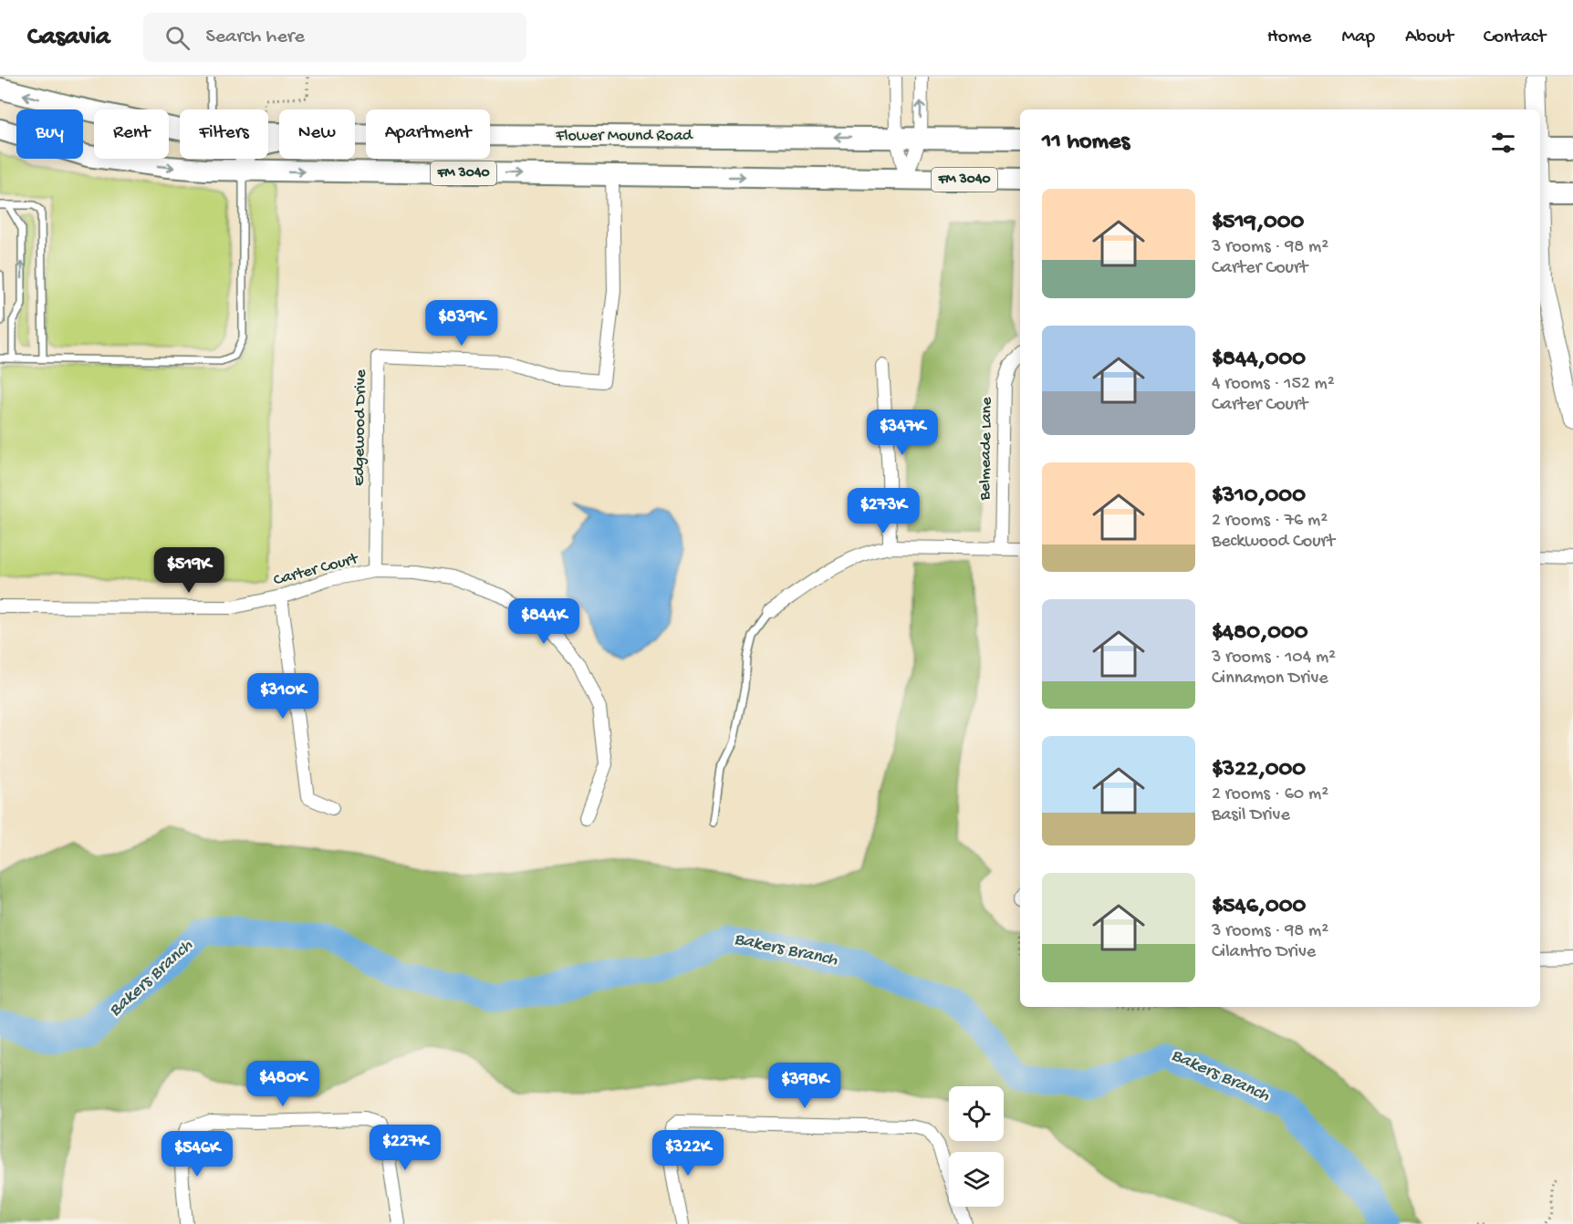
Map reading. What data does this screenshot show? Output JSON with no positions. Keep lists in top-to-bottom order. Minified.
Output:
{"streets":{"main road":["Flower Mound Road","FM 3040"],"street":["Edgewood Drive","Belmeade Lane","Carter Court"]},"crossings":[["FM 3040","Edgewood Drive"],["Edgewood Drive","Carter Court"]],"water":["Bakers Branch"],"page":{"header":"Casavia","search":"Search here","nav":["Home","Map","About","Contact"],"chip":["Buy","Rent","Filters","New","Apartment"],"heading":"11 homes","list":[{"name":"$519,000","note":"3 rooms · 98 m² · Carter Court"},{"name":"$844,000","note":"4 rooms · 152 m² · Carter Court"},{"name":"$310,000","note":"2 rooms · 76 m² · Beckwood Court"},{"name":"$480,000","note":"3 rooms · 104 m² · Cinnamon Drive"},{"name":"$322,000","note":"2 rooms · 60 m² · Basil Drive"},{"name":"$546,000","note":"3 rooms · 98 m² · Cilantro Drive"}],"price":["$839K","$347K","$273K","$519K","$844K","$310K","$480K","$398K","$227K","$322K","$546K"]}}
